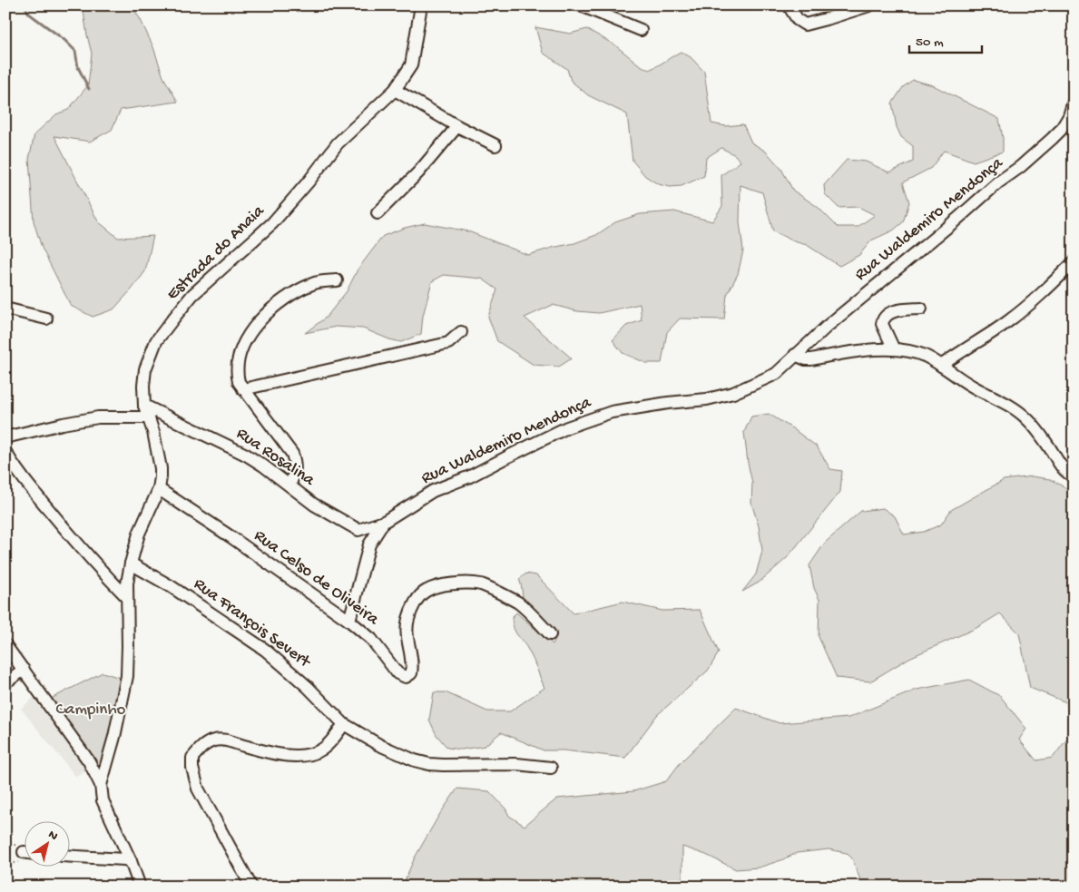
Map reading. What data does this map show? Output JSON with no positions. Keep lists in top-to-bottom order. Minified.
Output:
{"streets":{"street":["Rua Waldemiro Mendonça","Estrada do Anaia","Rua Rosalina","Rua Celso de Oliveira","Rua François Severt"]},"crossings":[["Rua Waldemiro Mendonça","Rua Rosalina"],["Rua Waldemiro Mendonça","Rua Celso de Oliveira"],["Estrada do Anaia","Rua Rosalina"],["Estrada do Anaia","Rua Celso de Oliveira"],["Estrada do Anaia","Rua François Severt"]],"parks":["Campinho"],"scale_bar":"50 m","north":"top right"}
